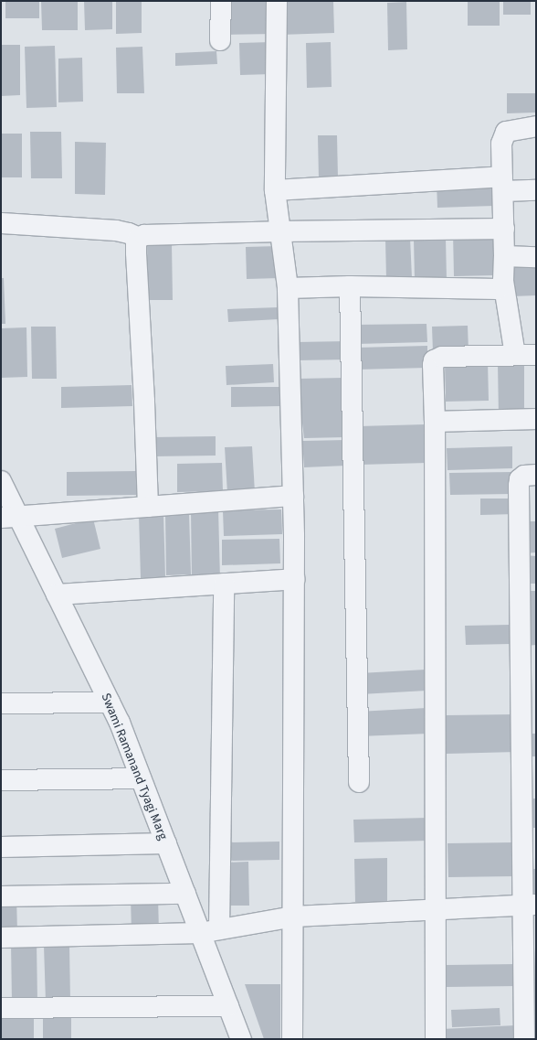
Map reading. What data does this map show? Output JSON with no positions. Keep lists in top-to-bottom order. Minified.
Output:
{"streets":{"street":["Swami Ramanand Tyagi Marg"]}}
